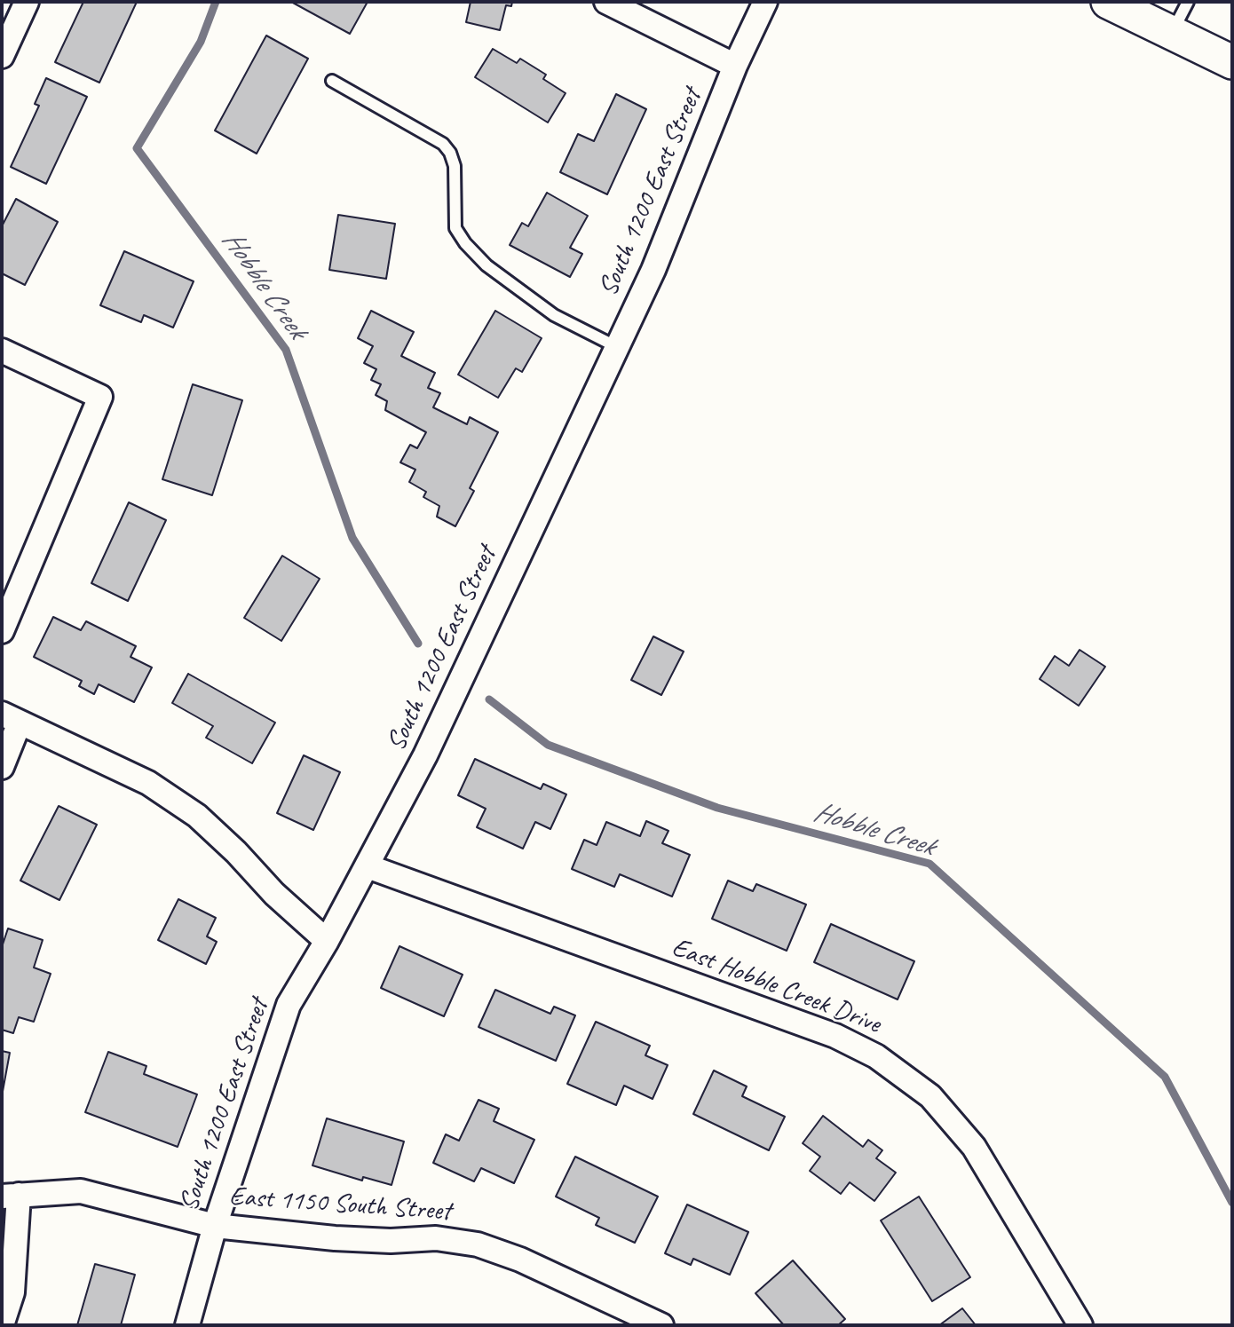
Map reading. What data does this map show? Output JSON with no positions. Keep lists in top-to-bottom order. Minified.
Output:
{"streets":{"street":["South 1200 East Street","East Hobble Creek Drive","East 1150 South Street"]},"crossings":[["South 1200 East Street","East Hobble Creek Drive"],["South 1200 East Street","East 1150 South Street"]],"water":["Hobble Creek"]}
